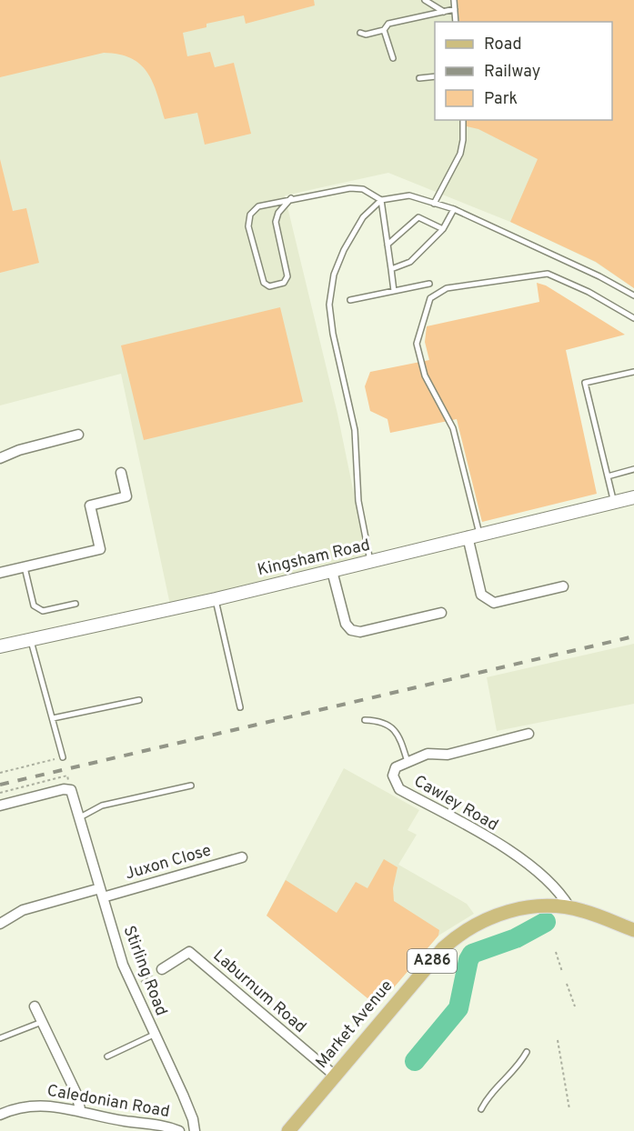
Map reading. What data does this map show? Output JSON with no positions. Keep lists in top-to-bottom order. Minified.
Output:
{"streets":{"main road":["A286","Market Avenue"],"street":["Kingsham Road","Cawley Road","Juxon Close","Stirling Road","Laburnum Road","Caledonian Road"]},"crossings":[["Cawley Road","Market Avenue"],["Juxon Close","Stirling Road"],["Laburnum Road","Market Avenue"]],"legend":["Road","Railway","Park"]}
